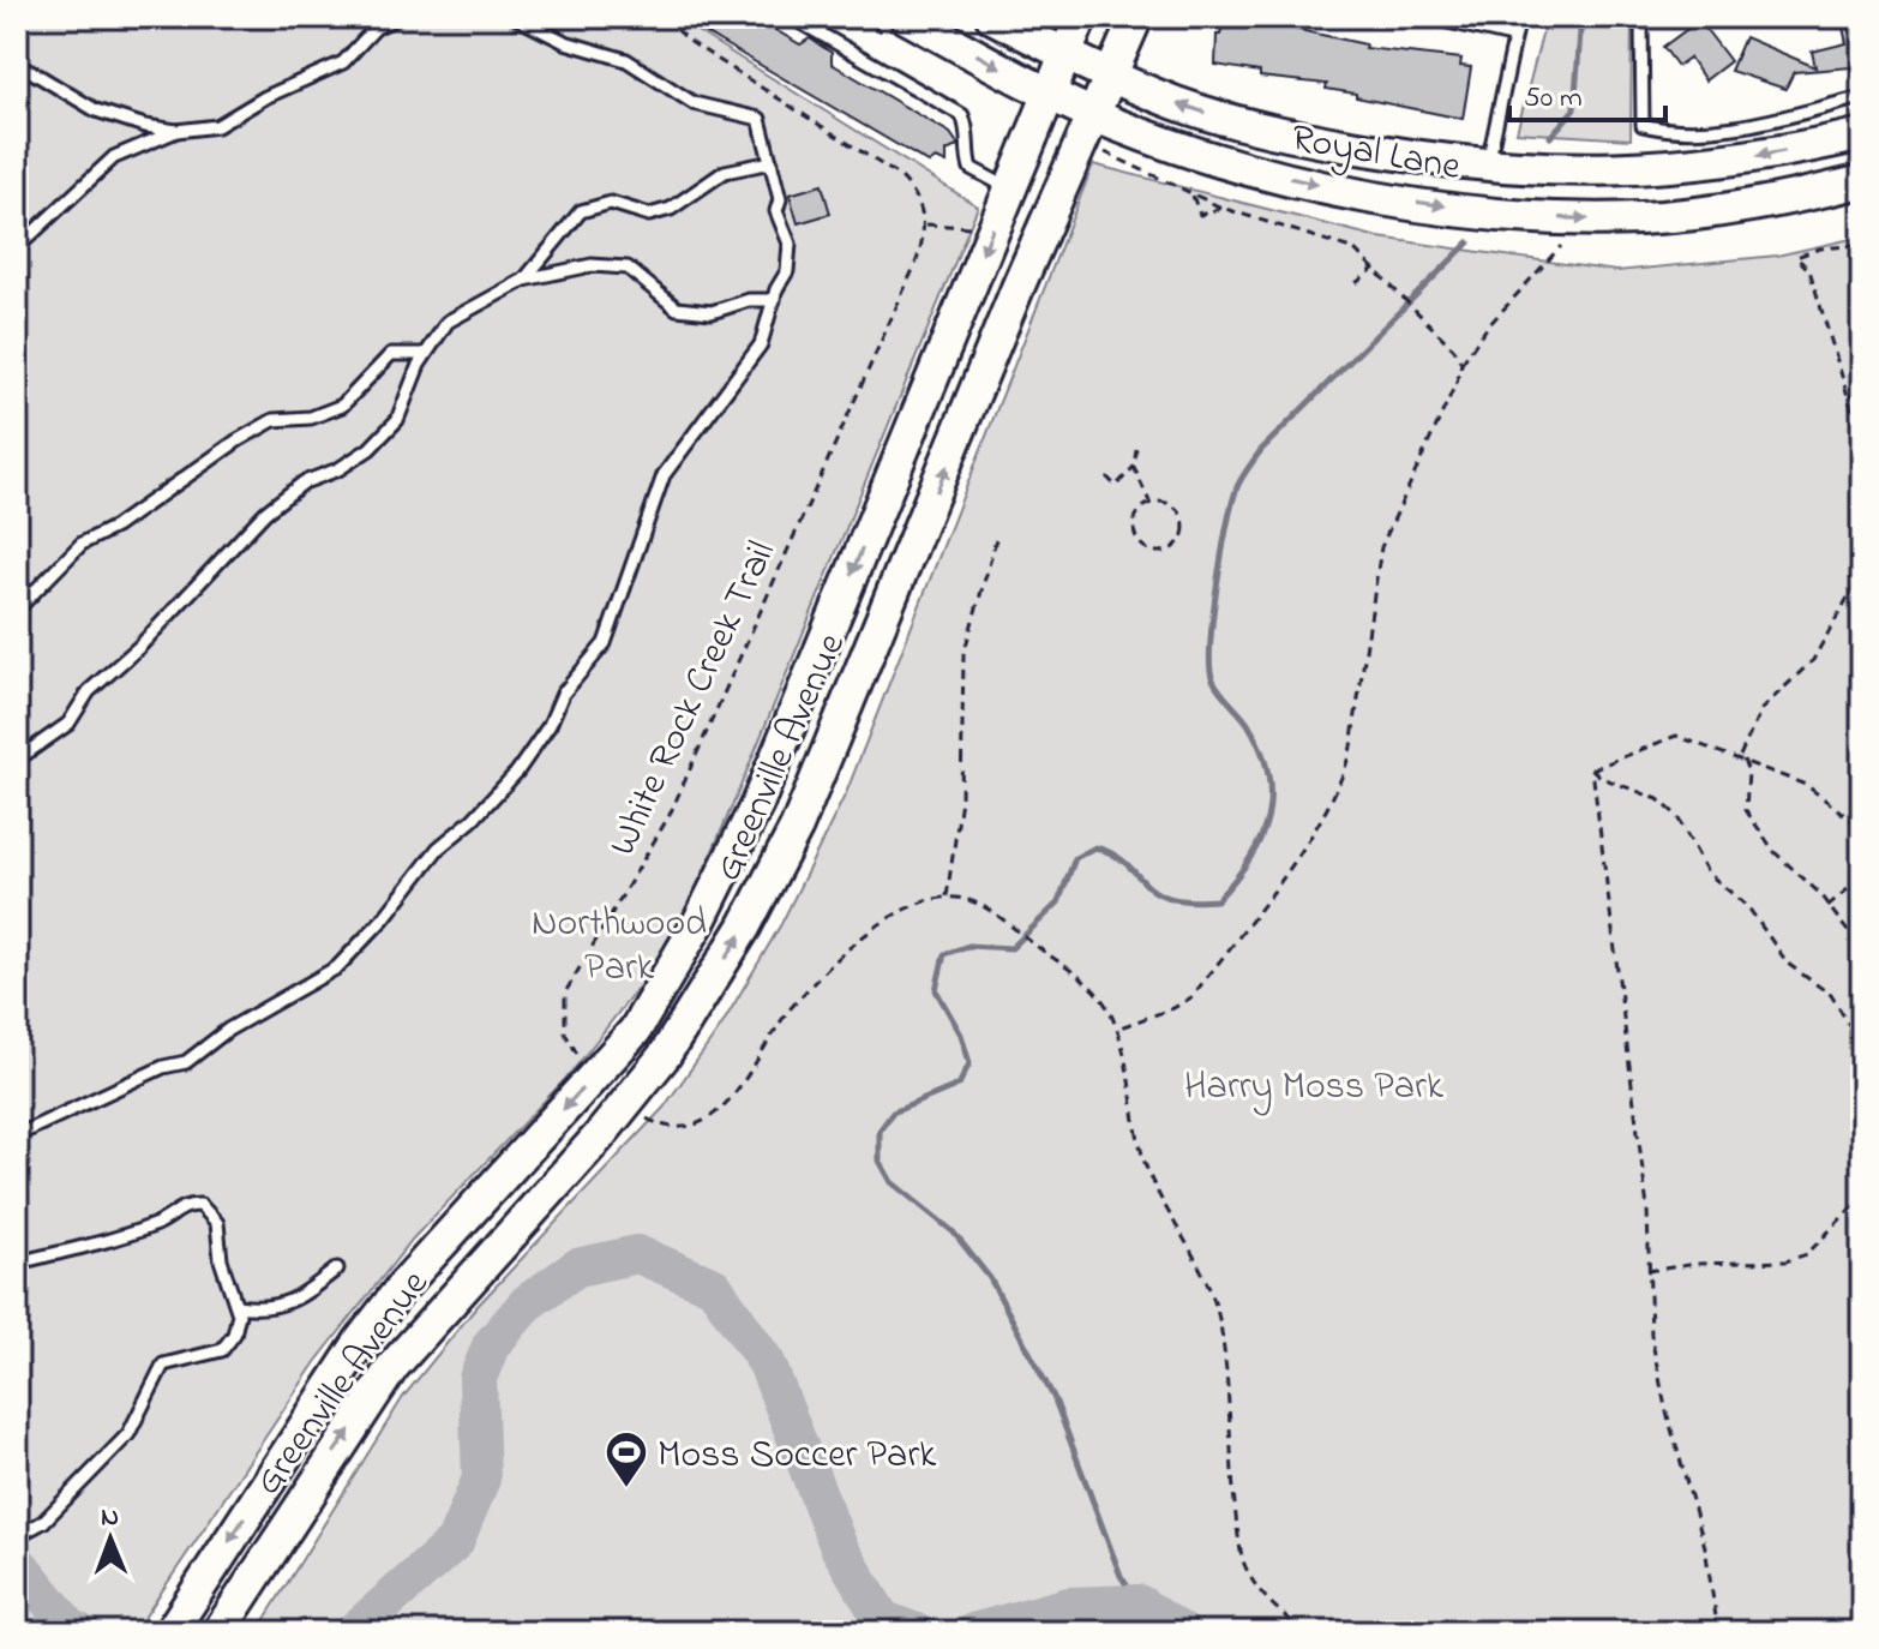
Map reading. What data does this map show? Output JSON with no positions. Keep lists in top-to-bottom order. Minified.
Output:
{"streets":{"main road":["Royal Lane","Greenville Avenue"],"path":["White Rock Creek Trail"]},"crossings":[["Royal Lane","Greenville Avenue"]],"parks":["Northwood Park","Harry Moss Park"],"places":{"sports":["Moss Soccer Park"]},"scale_bar":"50 m","north":"top"}
